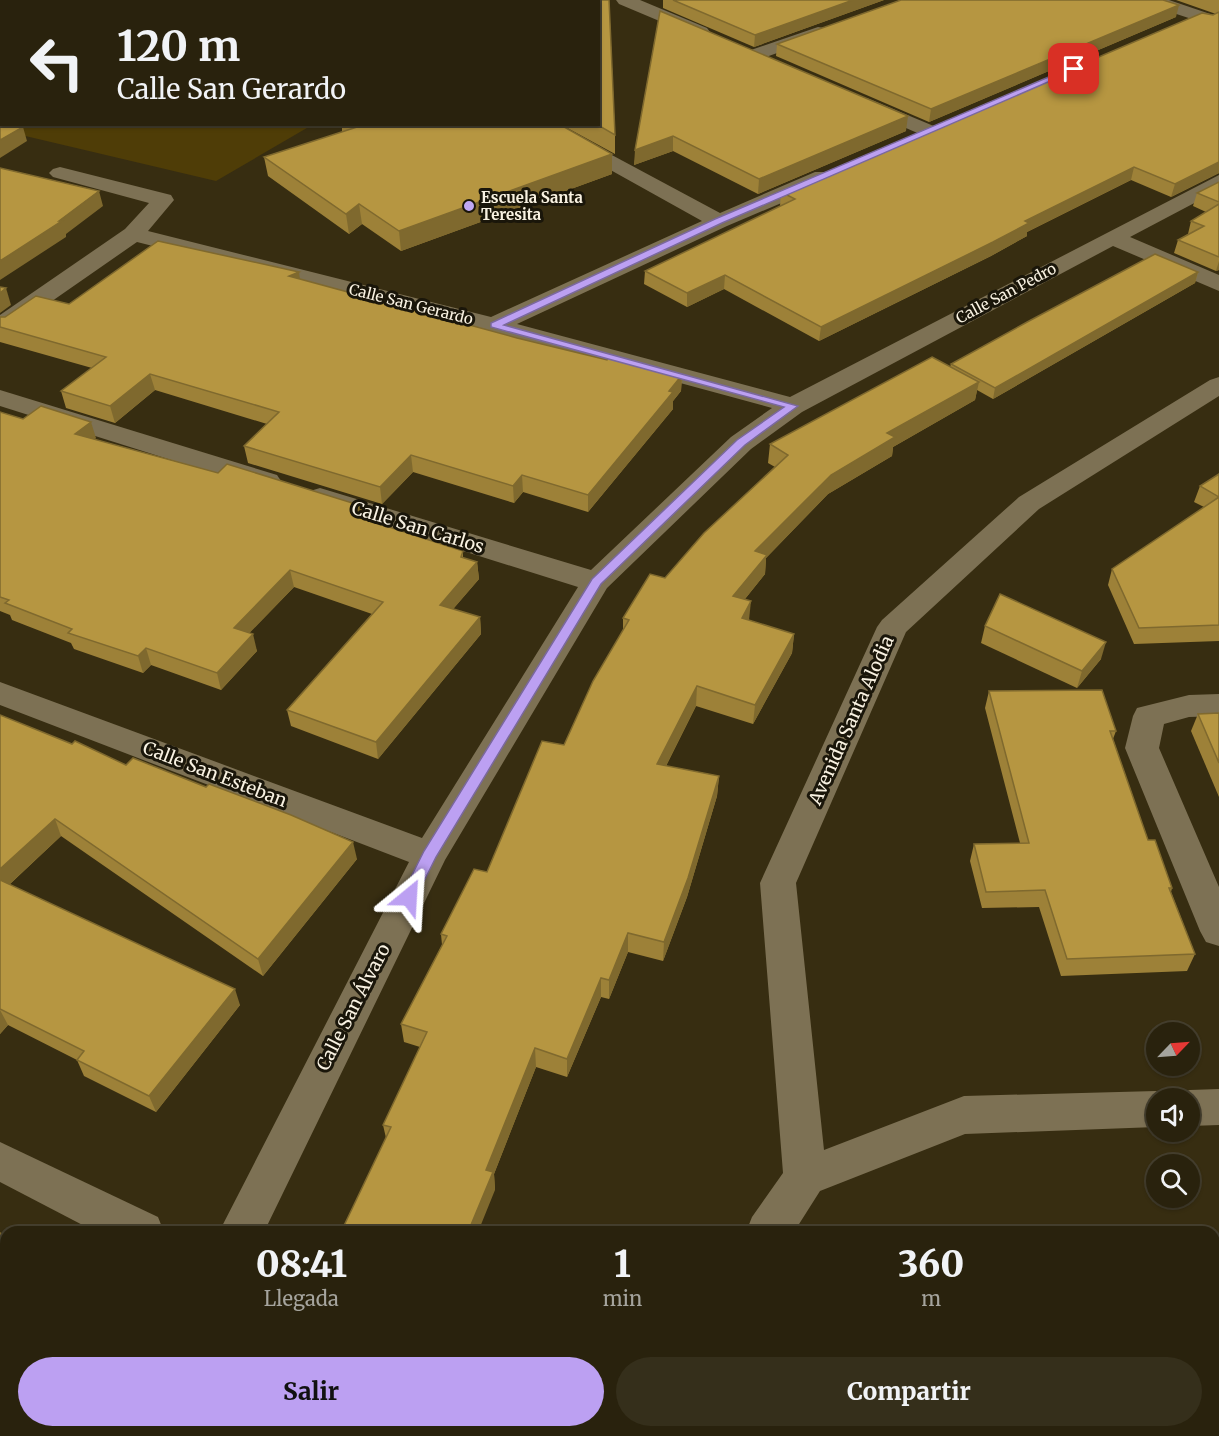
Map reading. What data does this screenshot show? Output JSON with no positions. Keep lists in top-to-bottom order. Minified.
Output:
{"streets":{"street":["Calle San Pedro","Calle San Gerardo","Calle San Carlos","Avenida Santa Alodia","Calle San Esteban","Calle San Álvaro"]},"crossings":[["Calle San Pedro","Calle San Gerardo"],["Calle San Pedro","Calle San Álvaro"],["Calle San Gerardo","Calle San Álvaro"],["Calle San Carlos","Calle San Álvaro"],["Calle San Esteban","Calle San Álvaro"]],"places":["Escuela Santa Teresita"],"north":"top right","page":{"turn":["120 m","Calle San Gerardo"],"eta":["08:41","Llegada","1","min","360","m"],"buttons":["Salir","Compartir"]}}
